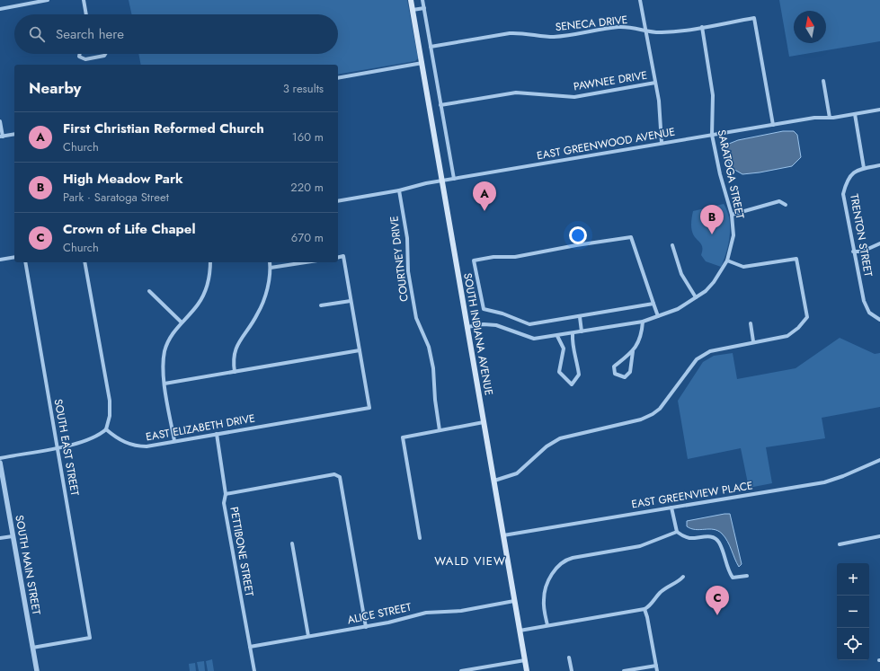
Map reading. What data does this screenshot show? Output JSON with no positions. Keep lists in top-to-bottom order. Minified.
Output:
{"streets":{"main road":["SOUTH INDIANA AVENUE"],"street":["SENECA DRIVE","PAWNEE DRIVE","EAST GREENWOOD AVENUE","SARATOGA STREET","TRENTON STREET","COURTNEY DRIVE","EAST ELIZABETH DRIVE","SOUTH EAST STREET","EAST GREENVIEW PLACE","PETTIBONE STREET","SOUTH MAIN STREET","ALICE STREET"]},"crossings":[["SENECA DRIVE","EAST GREENWOOD AVENUE"],["SENECA DRIVE","SARATOGA STREET"],["EAST GREENWOOD AVENUE","SARATOGA STREET"],["EAST GREENWOOD AVENUE","COURTNEY DRIVE"],["EAST GREENWOOD AVENUE","SOUTH INDIANA AVENUE"],["SARATOGA STREET","SOUTH INDIANA AVENUE"],["SOUTH INDIANA AVENUE","EAST GREENVIEW PLACE"],["SOUTH INDIANA AVENUE","ALICE STREET"],["EAST ELIZABETH DRIVE","PETTIBONE STREET"],["SOUTH EAST STREET","SOUTH MAIN STREET"],["PETTIBONE STREET","ALICE STREET"]],"districts":["WALD VIEW"],"north":"top","page":{"search":"Search here","heading":["Nearby","3 results"],"list":[{"mark":"A","name":"First Christian Reformed Church","note":"Church","value":"160 m"},{"mark":"B","name":"High Meadow Park","note":"Park · Saratoga Street","value":"220 m"},{"mark":"C","name":"Crown of Life Chapel","note":"Church","value":"670 m"}],"pins":["A","B","C"],"map_buttons":["+","−"]}}
